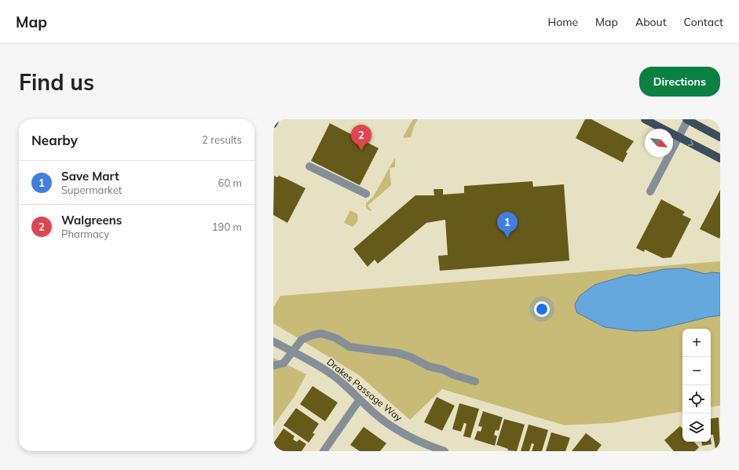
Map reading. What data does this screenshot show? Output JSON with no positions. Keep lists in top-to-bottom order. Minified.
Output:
{"streets":{"street":["Drakes Passage Way"]},"north":"bottom right","page":{"header":"Map","nav":["Home","Map","About","Contact"],"buttons":"Directions","title":"Find us","heading":["Nearby","2 results"],"pins":["2","1"],"list":[{"mark":"1","name":"Save Mart","note":"Supermarket","value":"60 m"},{"mark":"2","name":"Walgreens","note":"Pharmacy","value":"190 m"}],"map_buttons":["+","−"]}}
